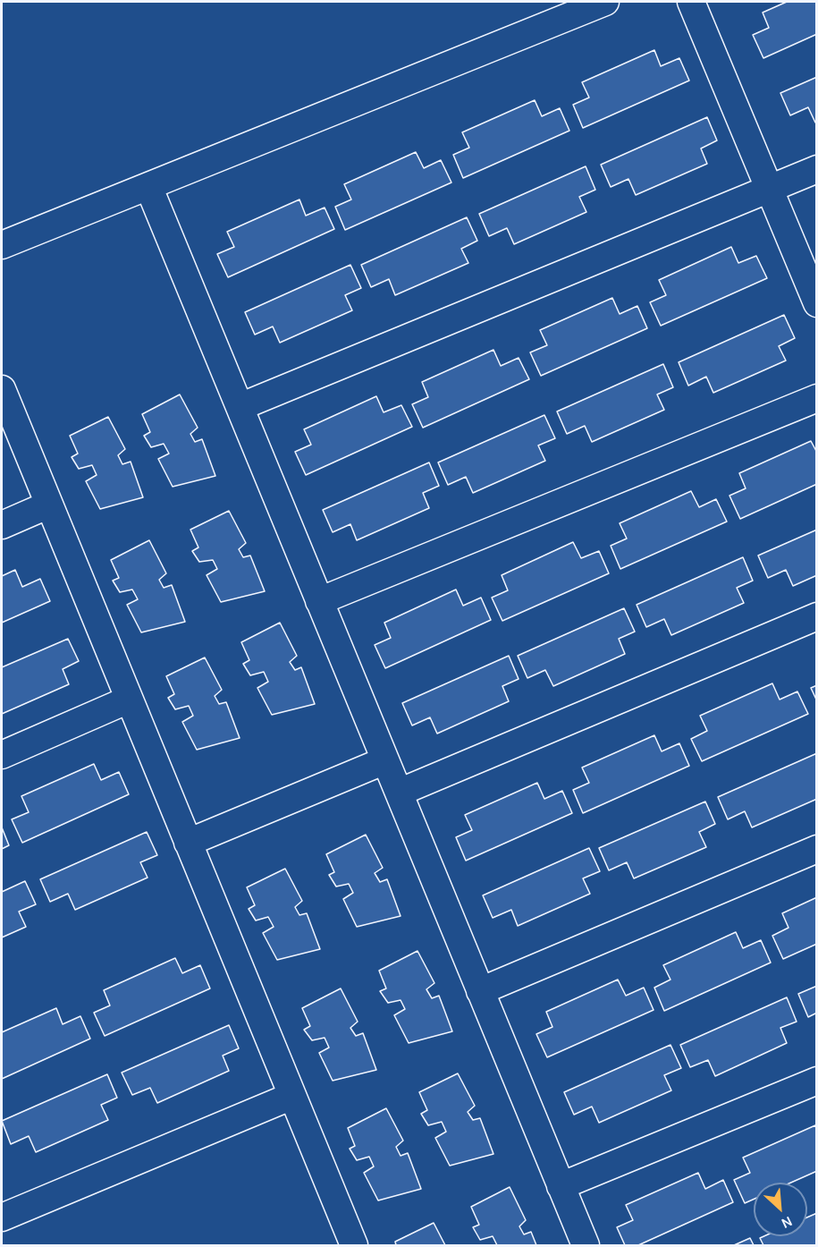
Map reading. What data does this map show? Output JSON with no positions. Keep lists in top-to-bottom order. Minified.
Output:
{"north":"bottom right"}
